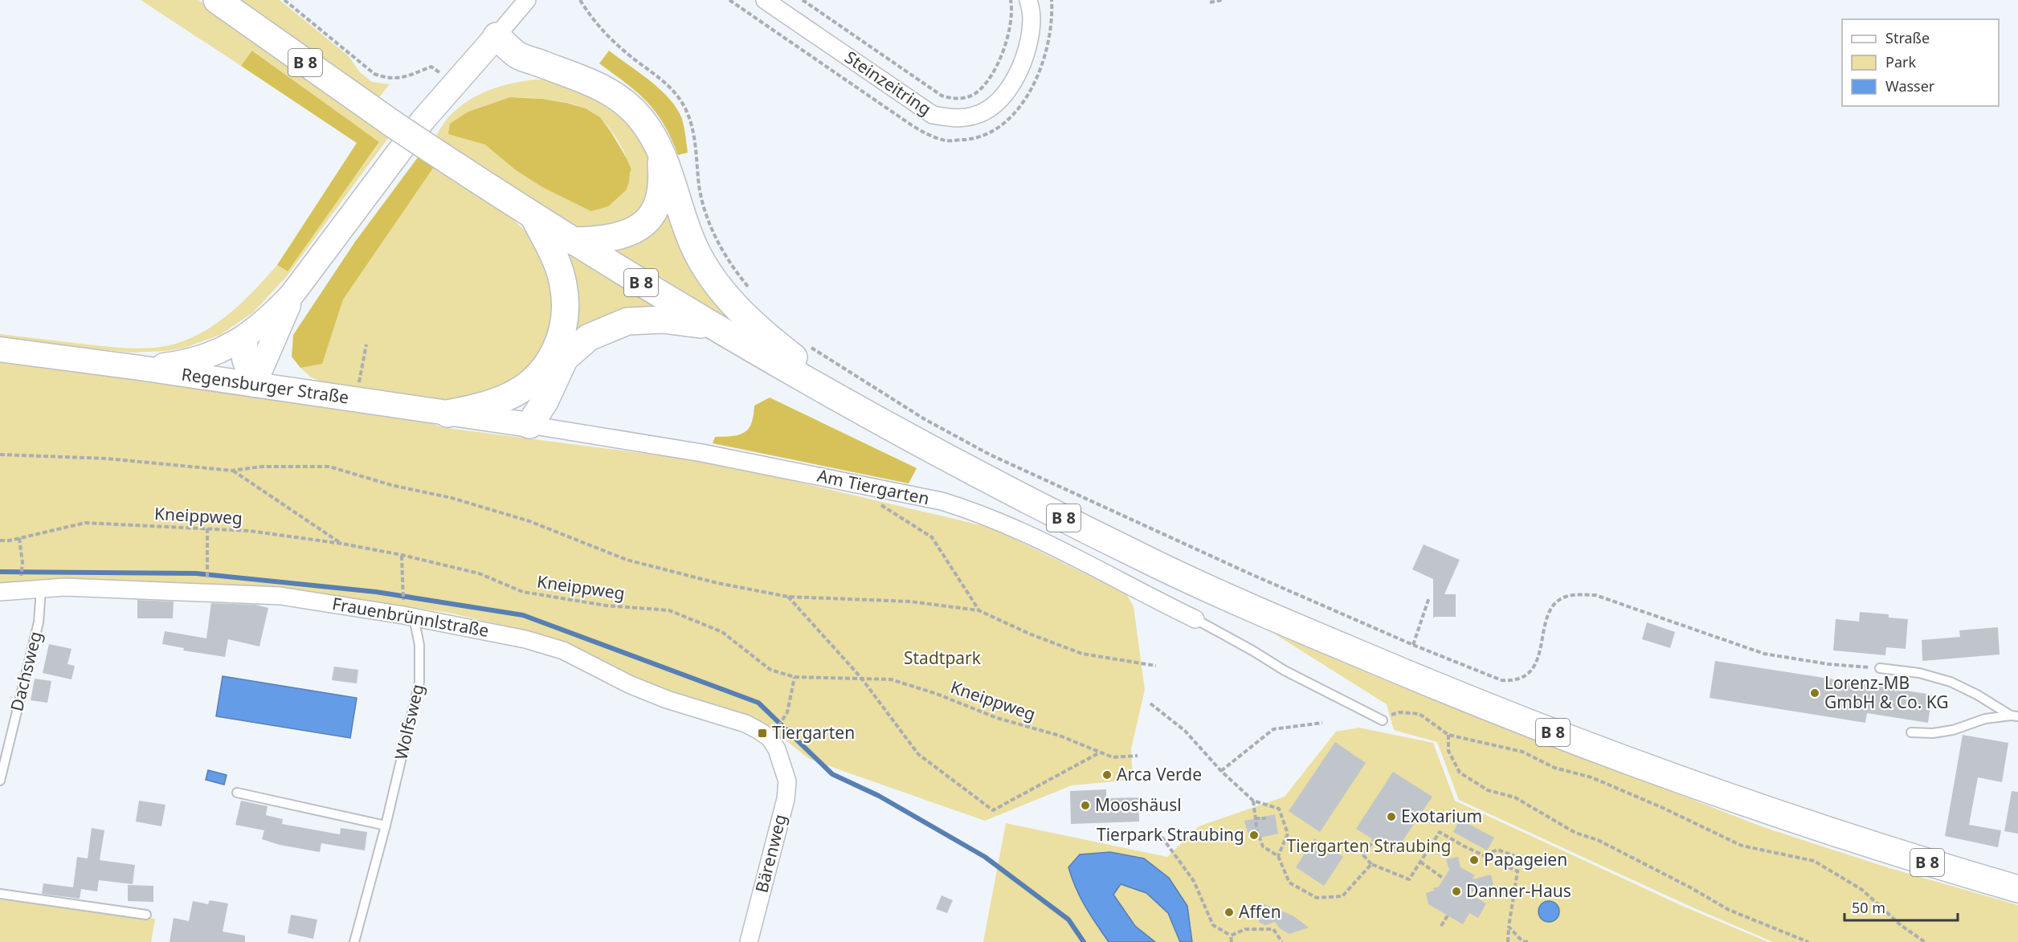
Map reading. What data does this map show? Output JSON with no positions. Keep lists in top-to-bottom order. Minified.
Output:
{"streets":{"main road":["B 8"],"street":["Steinzeitring","Regensburger Straße","Am Tiergarten","Frauenbrünnlstraße","Bärenweg"],"lane":["Dachsweg","Wolfsweg"],"path":["Kneippweg"]},"crossings":[["Regensburger Straße","Am Tiergarten"],["Frauenbrünnlstraße","Dachsweg"],["Frauenbrünnlstraße","Wolfsweg"],["Frauenbrünnlstraße","Bärenweg"]],"parks":["Stadtpark","Tiergarten Straubing"],"places":{"other":["Lorenz-MB GmbH & Co. KG","Arca Verde","Mooshäusl","Exotarium","Tierpark Straubing","Papageien","Danner-Haus","Affen"],"transit":["Tiergarten"]},"legend":["Straße","Park","Wasser"],"scale_bar":"50 m"}
